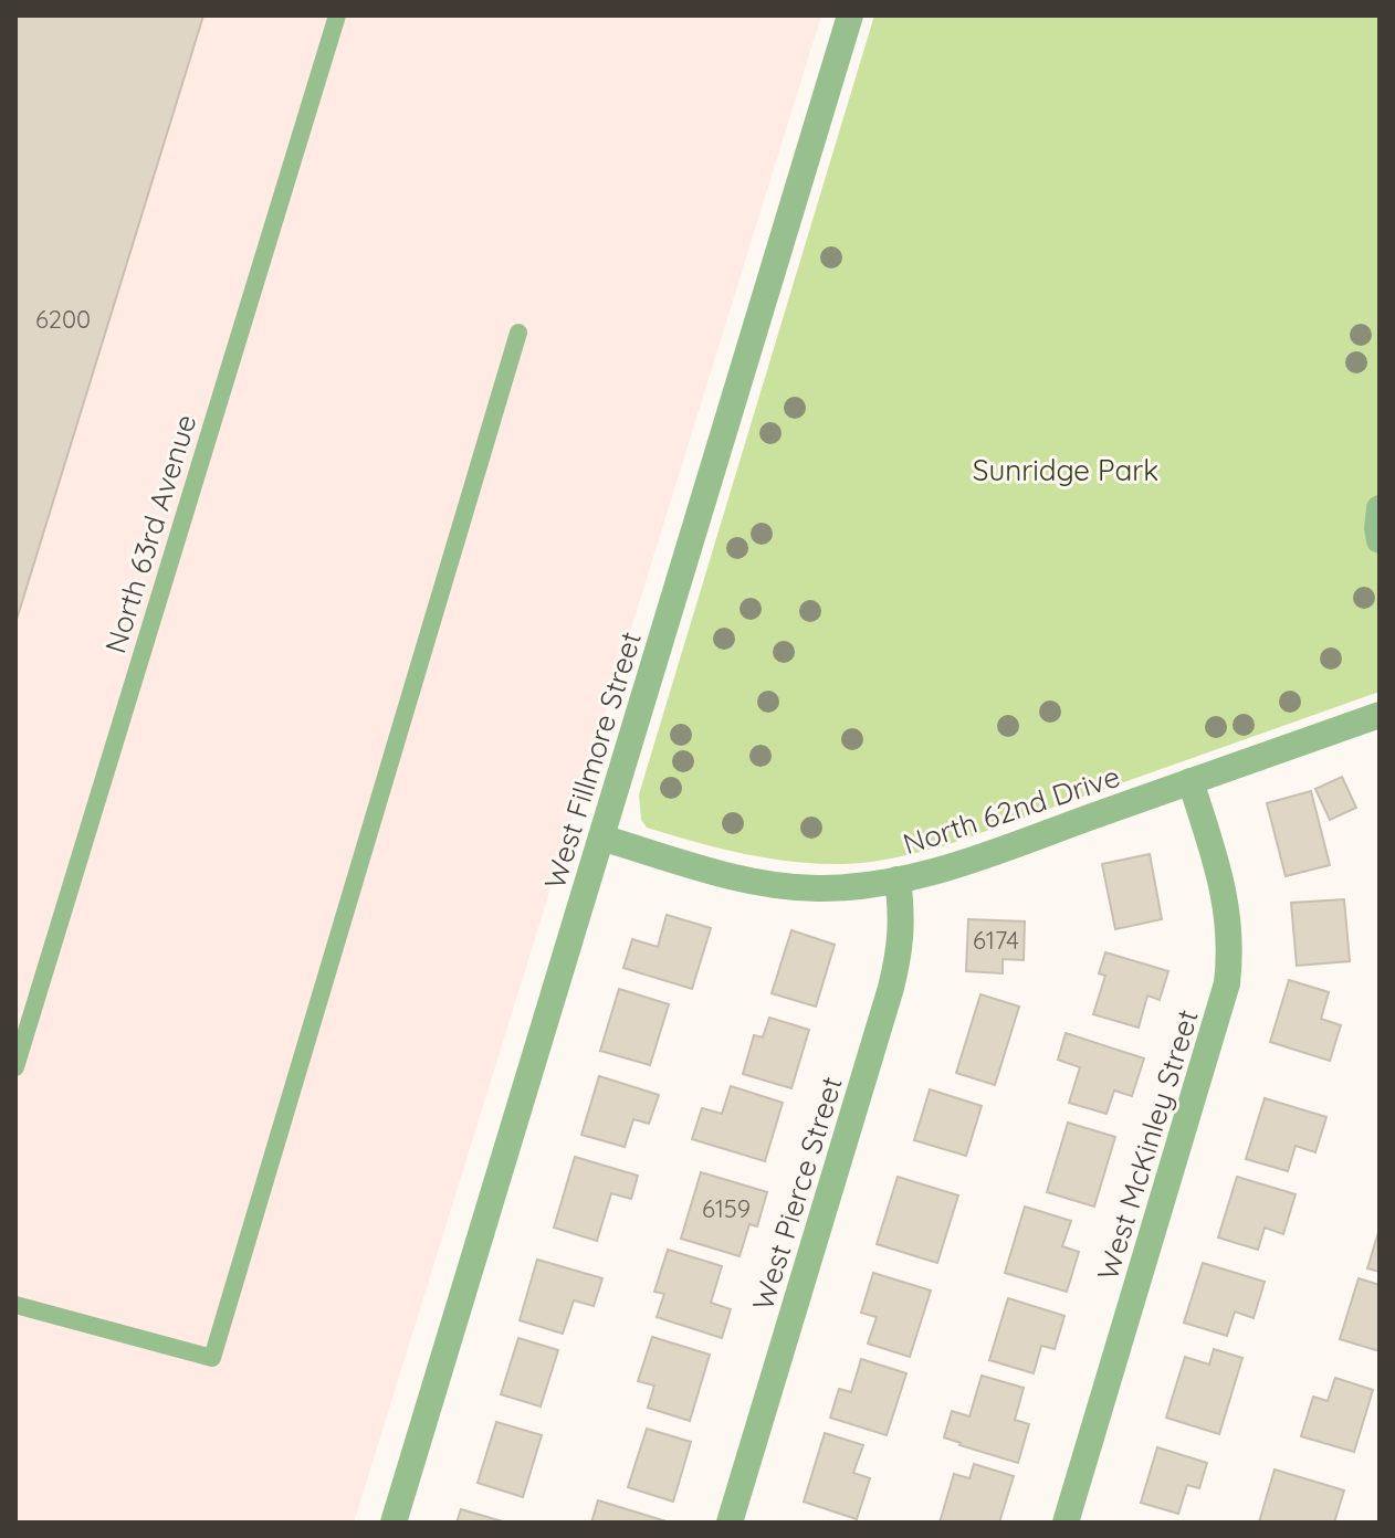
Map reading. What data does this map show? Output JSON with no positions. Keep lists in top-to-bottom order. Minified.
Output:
{"streets":{"street":["West Fillmore Street","North 62nd Drive","West McKinley Street","West Pierce Street"],"lane":["North 63rd Avenue"]},"crossings":[["West Fillmore Street","North 62nd Drive"],["North 62nd Drive","West McKinley Street"],["North 62nd Drive","West Pierce Street"]],"parks":["Sunridge Park"],"house_numbers":["6200","6174","6159"]}
